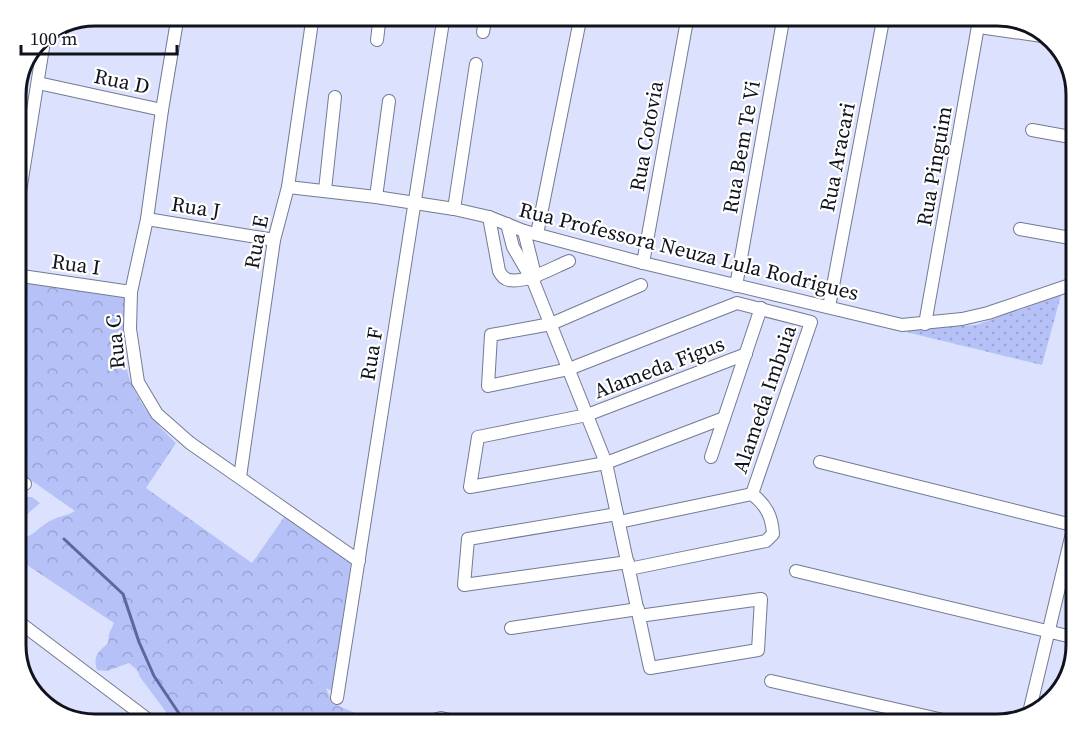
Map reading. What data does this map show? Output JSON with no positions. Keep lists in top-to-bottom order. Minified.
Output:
{"streets":{"street":["Rua D","Rua Cotovia","Rua Bem Te Vi","Rua Aracari","Rua Pinguim","Rua J","Rua E","Rua Professora Neuza Lula Rodrigues","Rua I","Rua C","Rua F","Alameda Figus","Alameda Imbuia"]},"crossings":[["Rua D","Rua C"],["Rua Cotovia","Rua Professora Neuza Lula Rodrigues"],["Rua Bem Te Vi","Rua Professora Neuza Lula Rodrigues"],["Rua Aracari","Rua Professora Neuza Lula Rodrigues"],["Rua Pinguim","Rua Professora Neuza Lula Rodrigues"],["Rua J","Rua E"],["Rua J","Rua C"],["Rua E","Rua Professora Neuza Lula Rodrigues"],["Rua E","Rua C"],["Rua Professora Neuza Lula Rodrigues","Rua F"],["Rua I","Rua C"],["Rua C","Rua F"]],"scale_bar":"100 m"}
